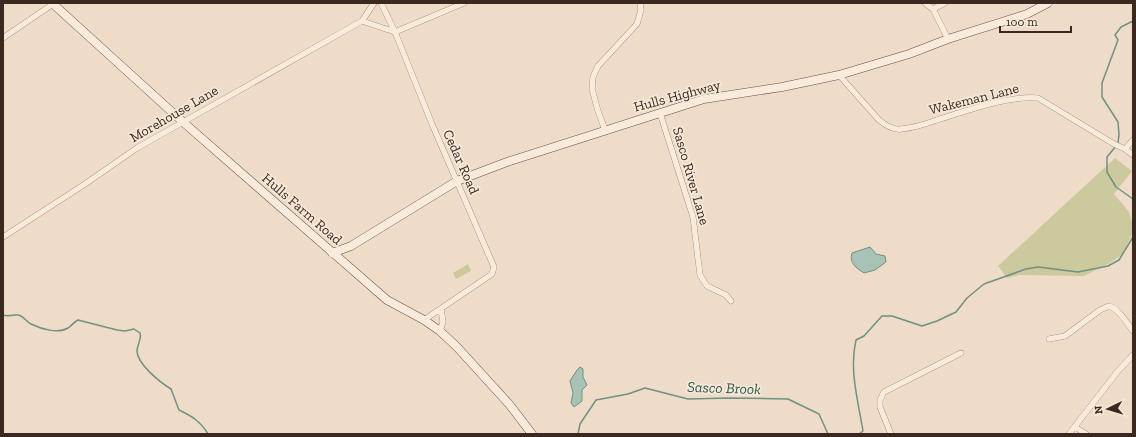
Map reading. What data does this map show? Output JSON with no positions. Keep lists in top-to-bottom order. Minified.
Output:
{"streets":{"street":["Hulls Highway","Wakeman Lane","Morehouse Lane","Cedar Road","Sasco River Lane","Hulls Farm Road"]},"crossings":[["Hulls Highway","Wakeman Lane"],["Hulls Highway","Cedar Road"],["Hulls Highway","Sasco River Lane"],["Hulls Highway","Hulls Farm Road"],["Morehouse Lane","Hulls Farm Road"],["Cedar Road","Hulls Farm Road"]],"water":["Sasco Brook"],"scale_bar":"100 m","north":"left"}
